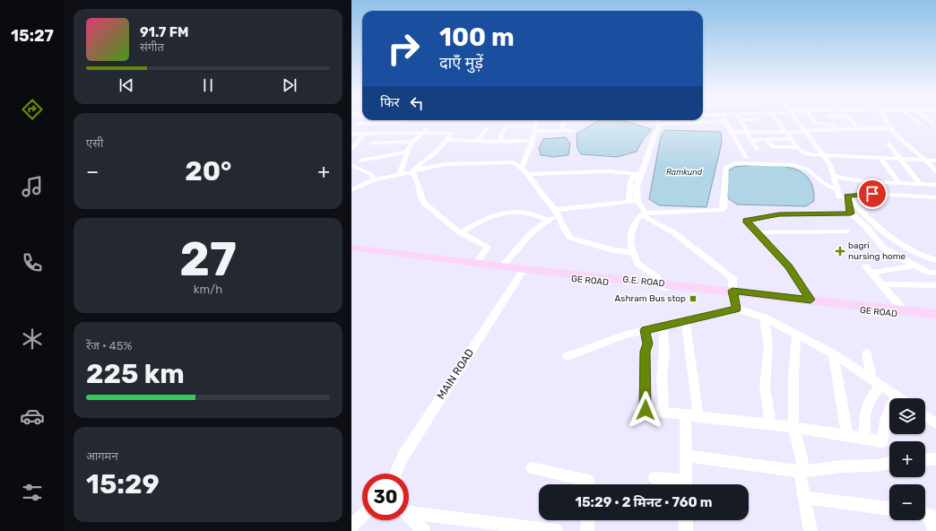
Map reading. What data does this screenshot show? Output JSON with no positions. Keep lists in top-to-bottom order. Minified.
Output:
{"streets":{"main road":["GE ROAD"],"street":["MAIN ROAD"]},"crossings":[["GE ROAD","MAIN ROAD"]],"water":["Ramkund"],"places":{"health":["bagri nursing home"],"transit":["Ashram Bus stop"]},"page":{"tabs":"15:27","turn":["100 m","दाएँ मुड़ें"],"song":["91.7 FM","संगीत"],"then":"फिर","tile":["एसी",["27","km/h"],["रेंज · 45%","225 km"],["आगमन","15:29"]],"heat":["−","20°","+"],"map_buttons":["+","−"],"limit":"30","trip":"15:29 · 2 मिनट · 760 m"}}
